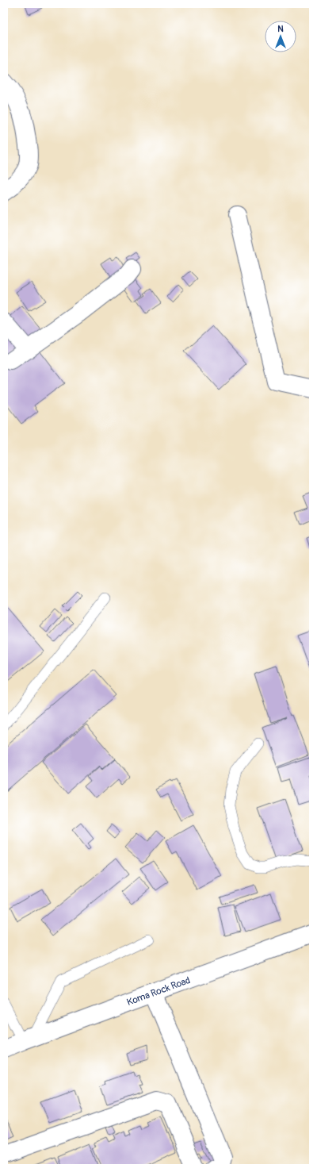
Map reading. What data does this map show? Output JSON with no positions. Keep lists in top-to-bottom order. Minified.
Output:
{"streets":{"street":["Koma Rock Road"]},"north":"top"}
